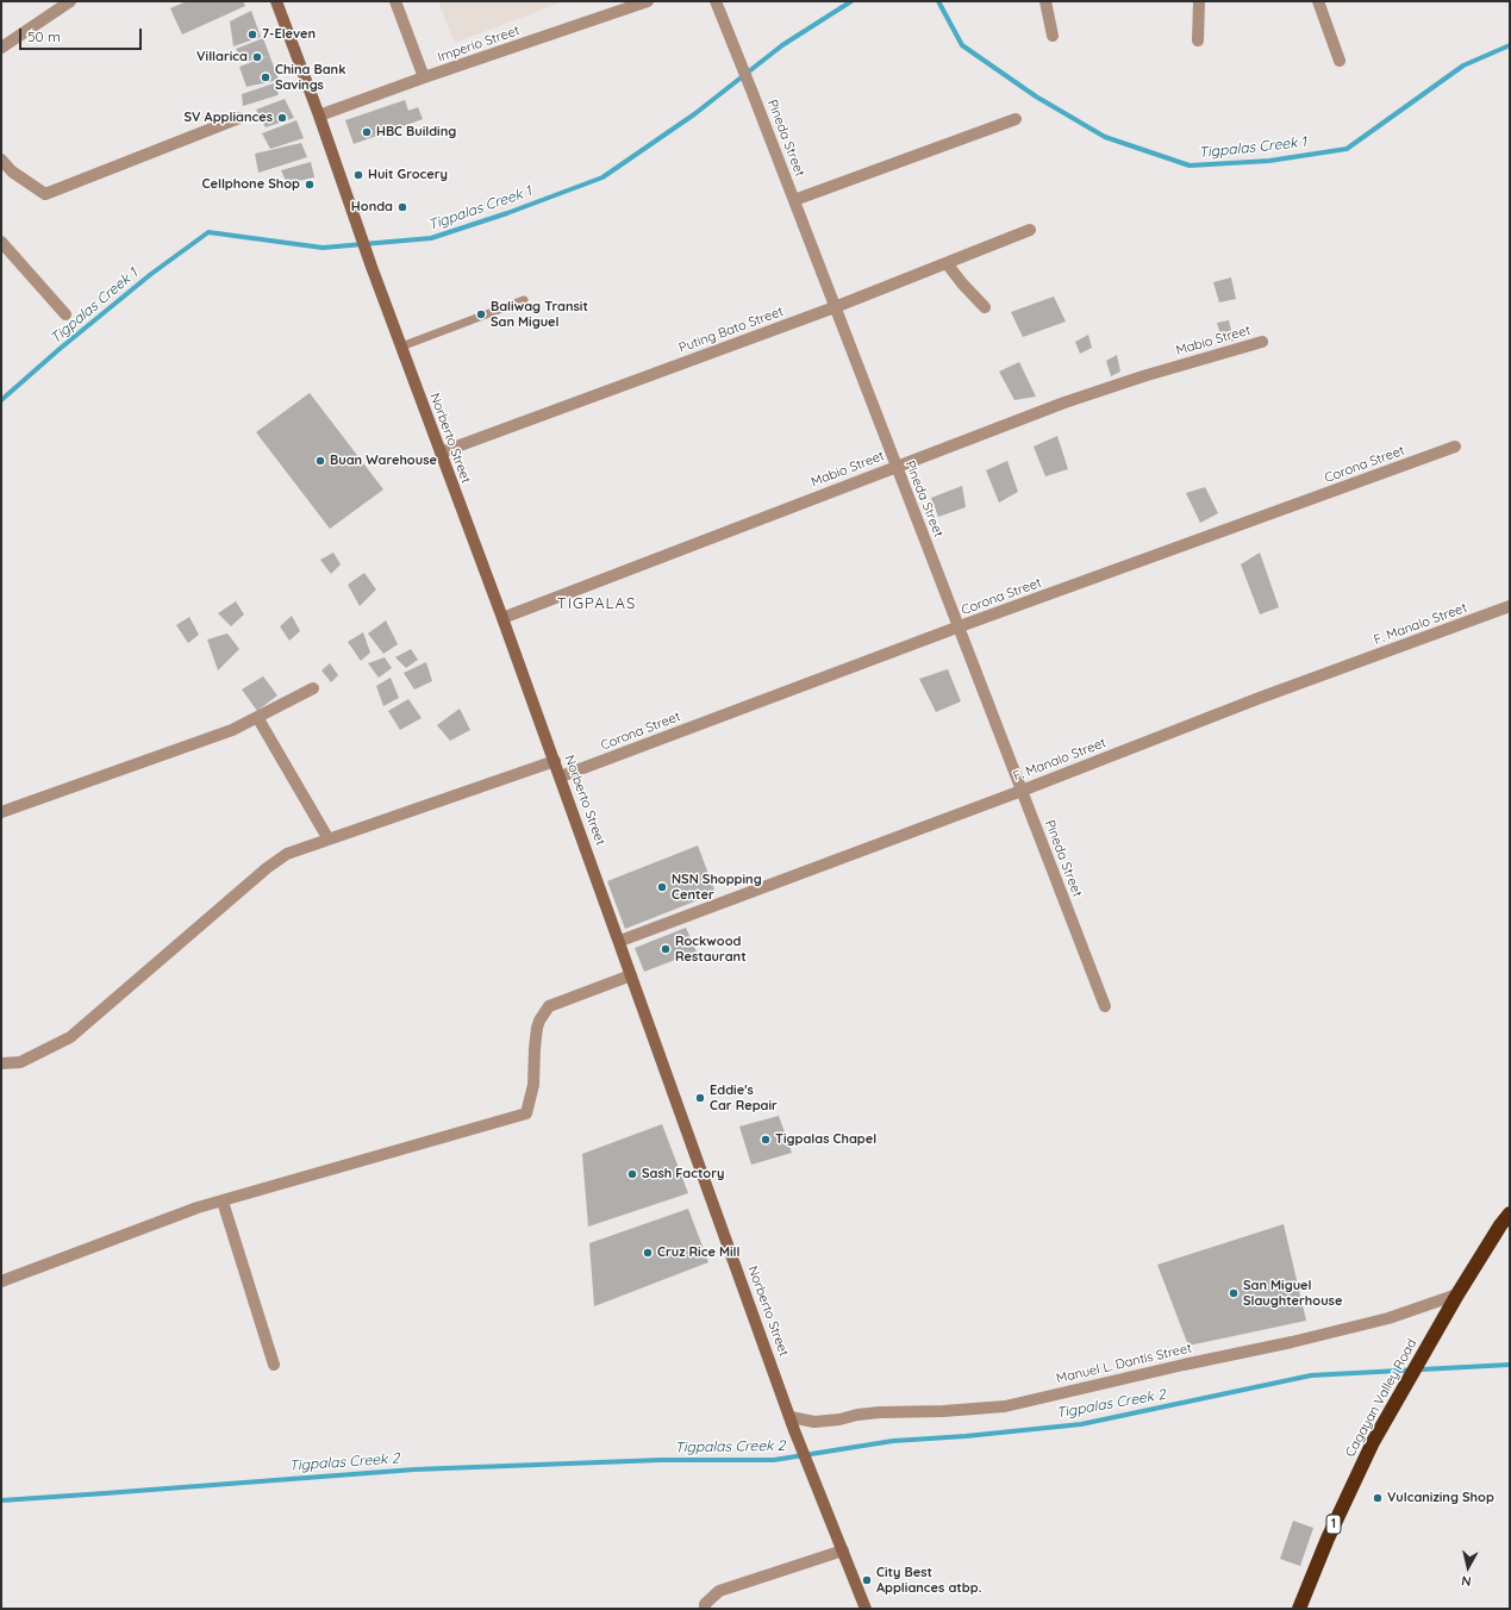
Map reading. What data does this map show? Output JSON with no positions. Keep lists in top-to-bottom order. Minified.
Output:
{"streets":{"highway":["Cagayan Valley Road","1"],"main road":["Norberto Street"],"street":["Imperio Street","Pineda Street","Puting Bato Street","Mabio Street","Corona Street","F. Manalo Street","Manuel L. Dantis Street"]},"crossings":[["Imperio Street","Norberto Street"],["Pineda Street","Puting Bato Street"],["Pineda Street","Mabio Street"],["Pineda Street","Corona Street"],["Pineda Street","F. Manalo Street"],["Puting Bato Street","Norberto Street"],["Mabio Street","Norberto Street"],["Norberto Street","Corona Street"],["Norberto Street","F. Manalo Street"],["Norberto Street","Manuel L. Dantis Street"],["Manuel L. Dantis Street","Cagayan Valley Road"]],"districts":["TIGPALAS"],"water":["Tigpalas Creek 1","Tigpalas Creek 2"],"places":["7-Eleven","Villarica","China Bank Savings","SV Appliances","HBC Building","Huit Grocery","Cellphone Shop","Honda","Baliwag Transit San Miguel","Buan Warehouse","NSN Shopping Center","Rockwood Restaurant","Eddie's Car Repair","Tigpalas Chapel","Sash Factory","Cruz Rice Mill","San Miguel Slaughterhouse","Vulcanizing Shop","City Best Appliances atbp."],"scale_bar":"50 m","north":"bottom"}
